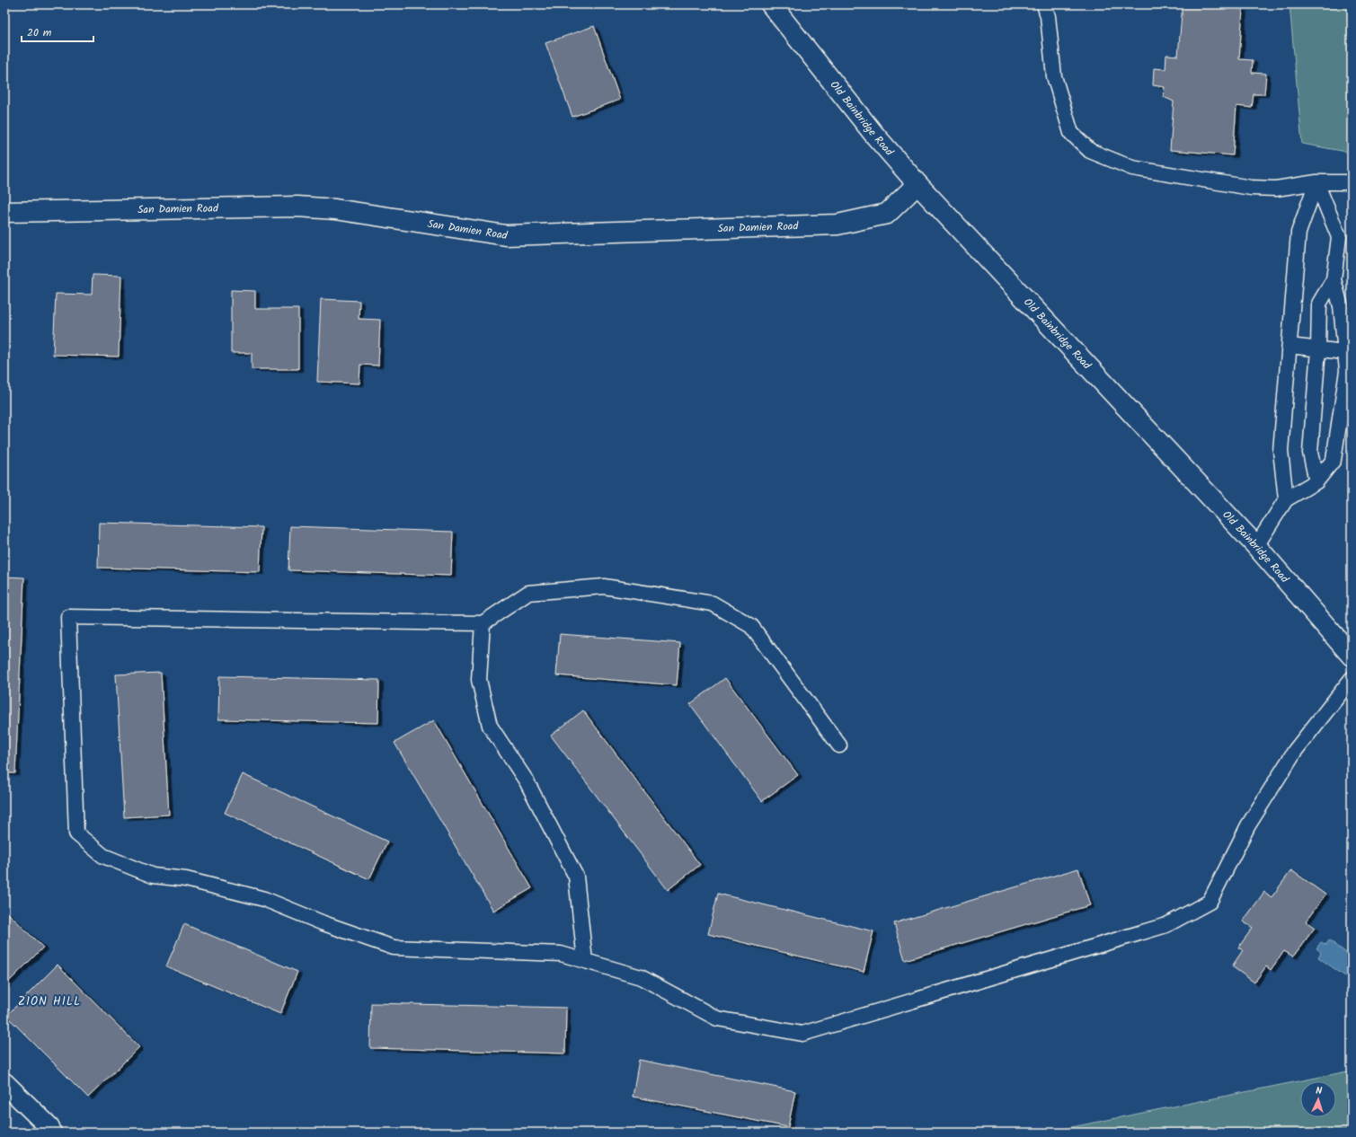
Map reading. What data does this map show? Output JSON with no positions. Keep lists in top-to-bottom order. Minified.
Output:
{"streets":{"street":["Old Bainbridge Road","San Damien Road"]},"crossings":[["Old Bainbridge Road","San Damien Road"]],"districts":["ZION HILL"],"scale_bar":"20 m","north":"top"}
